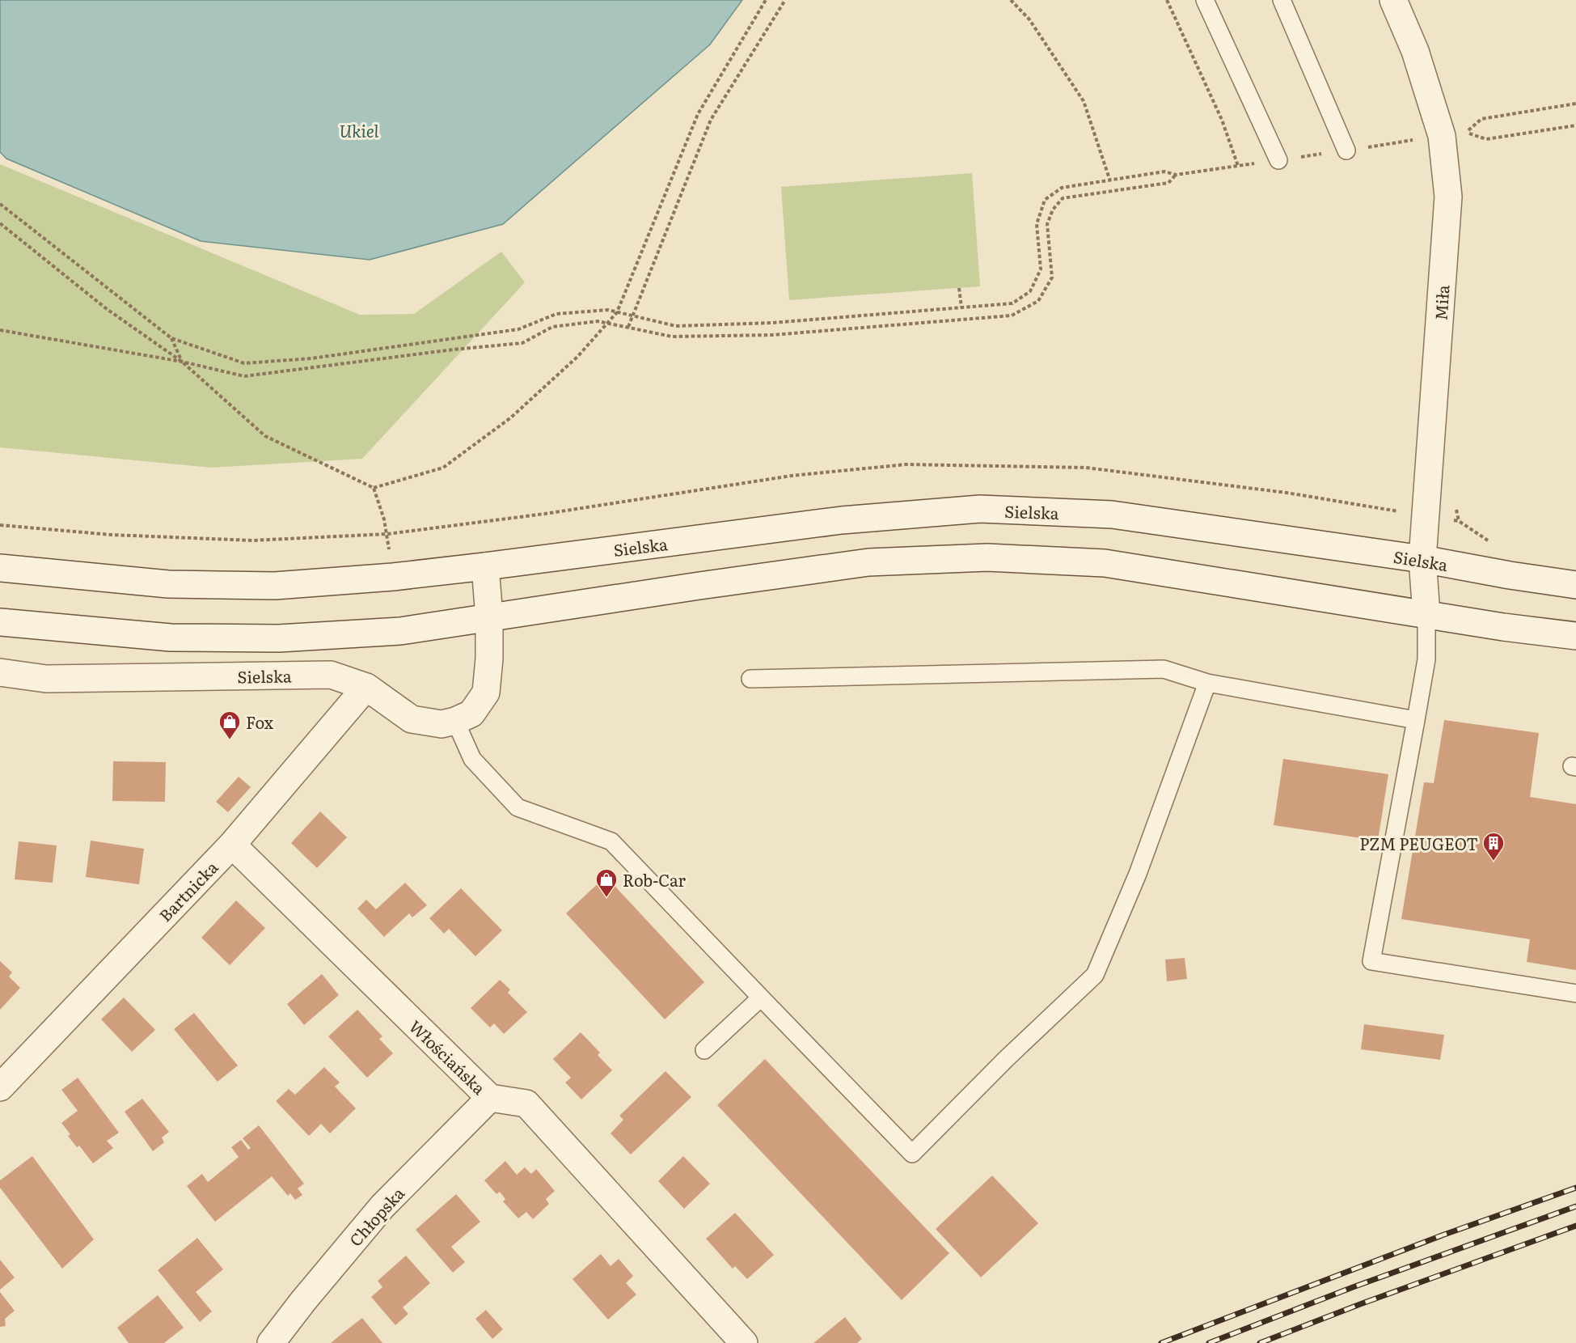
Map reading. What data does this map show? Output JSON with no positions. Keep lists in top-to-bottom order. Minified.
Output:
{"streets":{"main road":["Miła","Sielska","Bartnicka","Włościańska","Chłopska"]},"crossings":[["Miła","Sielska"],["Sielska","Bartnicka"],["Bartnicka","Włościańska"],["Włościańska","Chłopska"]],"water":["Ukiel"],"places":{"shop":["Fox","Rob-Car"],"building":["PZM PEUGEOT"]}}
